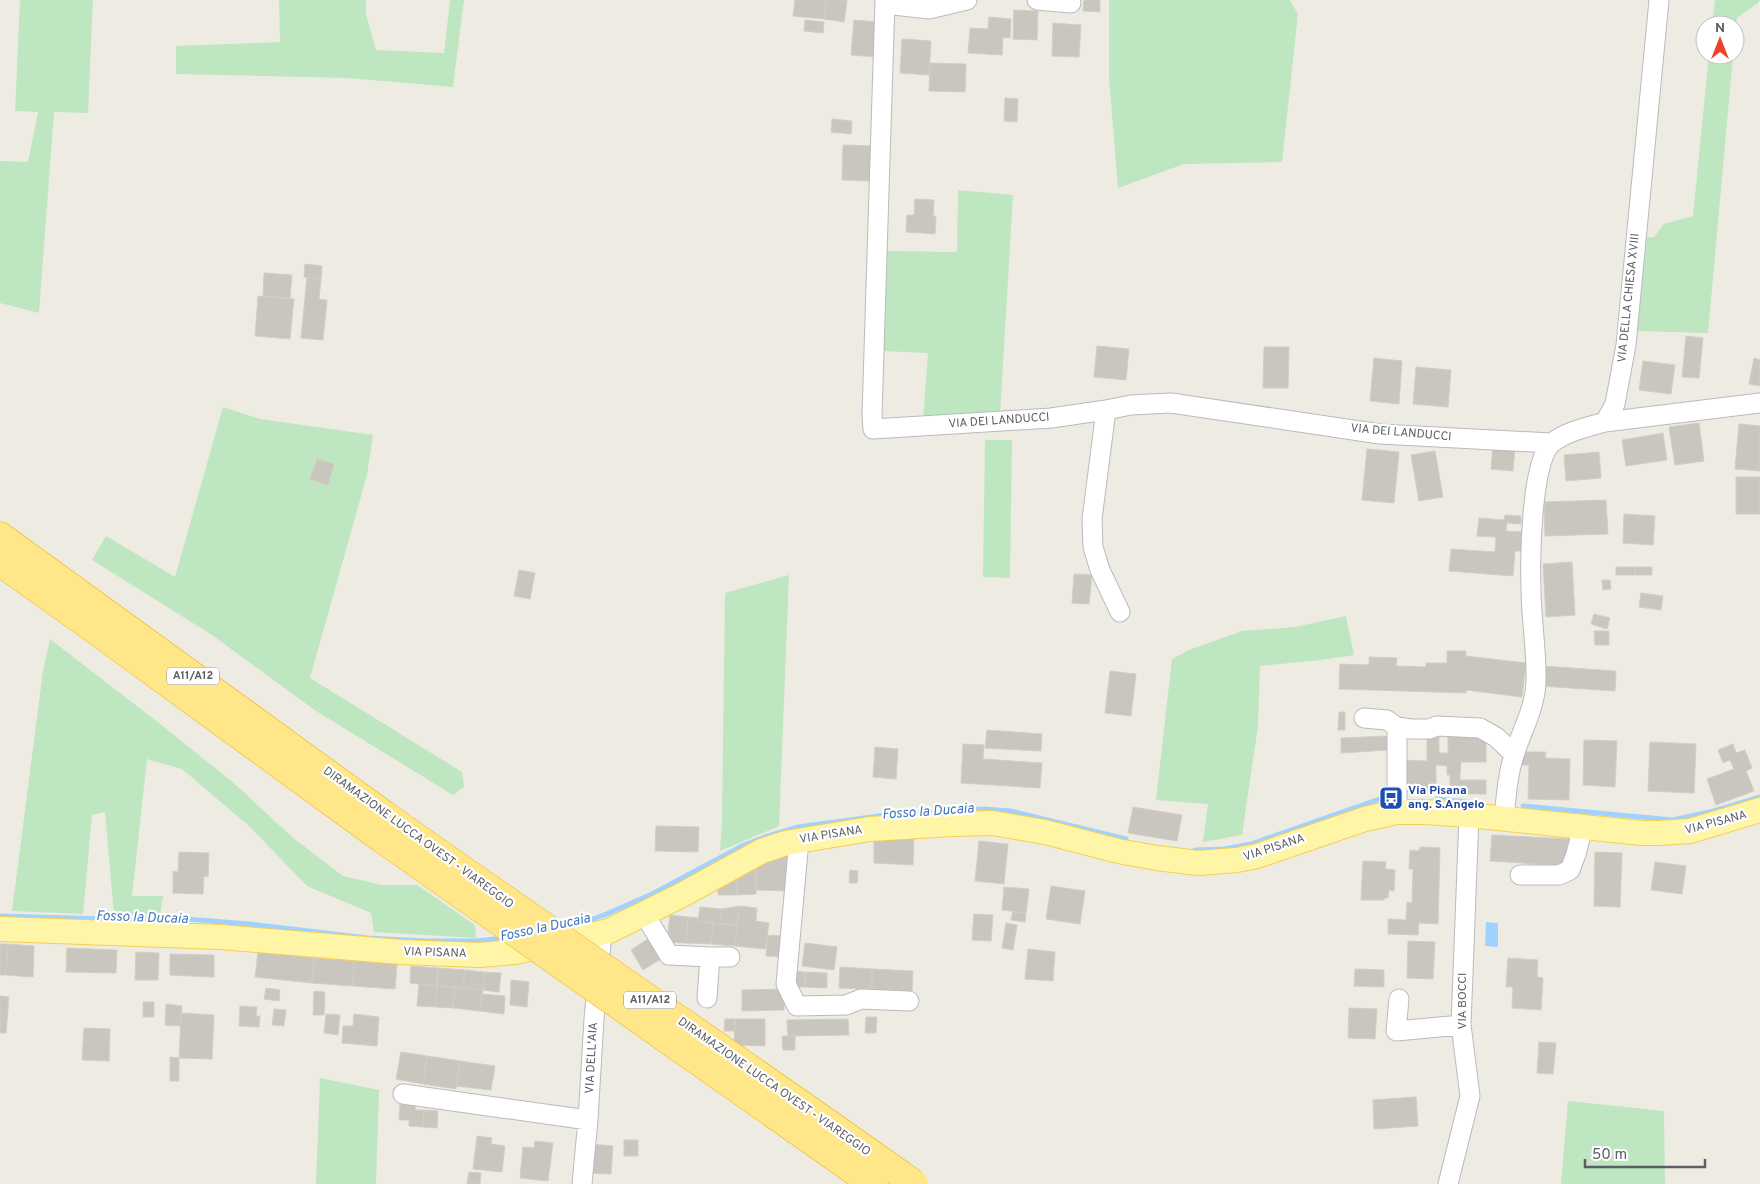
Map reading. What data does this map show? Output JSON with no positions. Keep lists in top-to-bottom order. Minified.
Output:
{"streets":{"highway":["A11/A12","DIRAMAZIONE LUCCA OVEST - VIAREGGIO"],"main road":["VIA PISANA"],"street":["VIA DELLA CHIESA XVIII","VIA DEI LANDUCCI","VIA BOCCI","VIA DELL'AIA"]},"crossings":[["VIA PISANA","VIA BOCCI"],["VIA PISANA","VIA DELL'AIA"]],"water":["Fosso la Ducaia"],"places":{"bus stop":["Via Pisana ang. S.Angelo"]},"scale_bar":"50 m","north":"top"}
